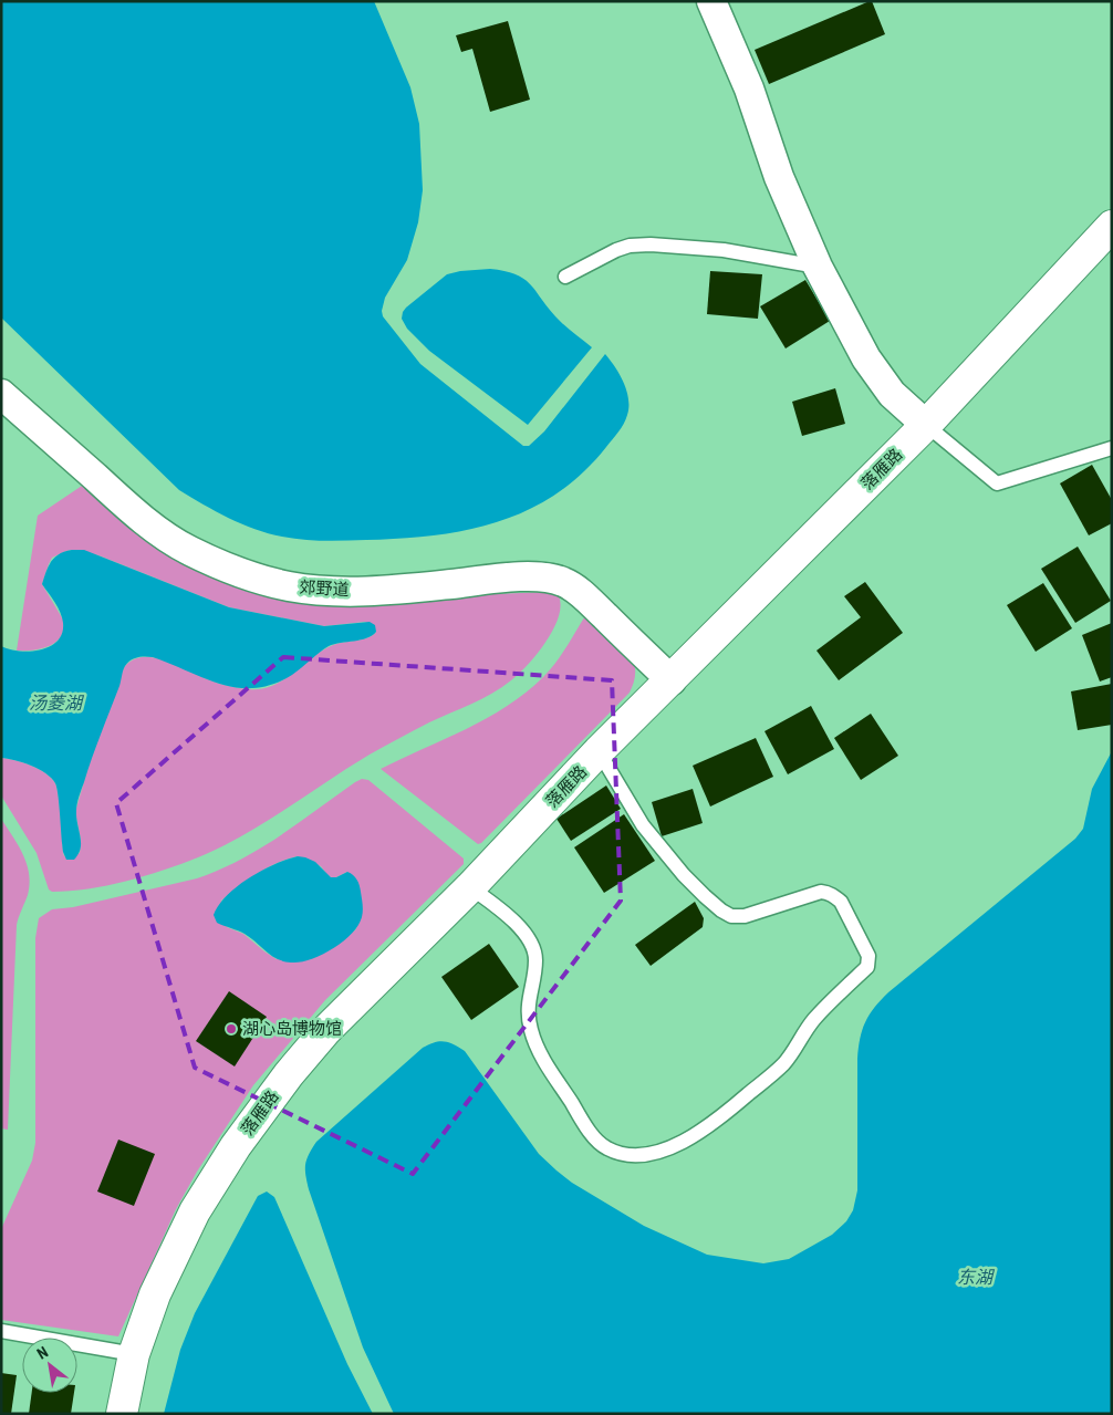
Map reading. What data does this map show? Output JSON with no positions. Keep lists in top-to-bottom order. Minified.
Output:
{"streets":{"street":["落雁路","郊野道"]},"crossings":[["落雁路","郊野道"]],"water":["汤菱湖","东湖"],"places":["湖心岛博物馆"],"north":"top left"}
